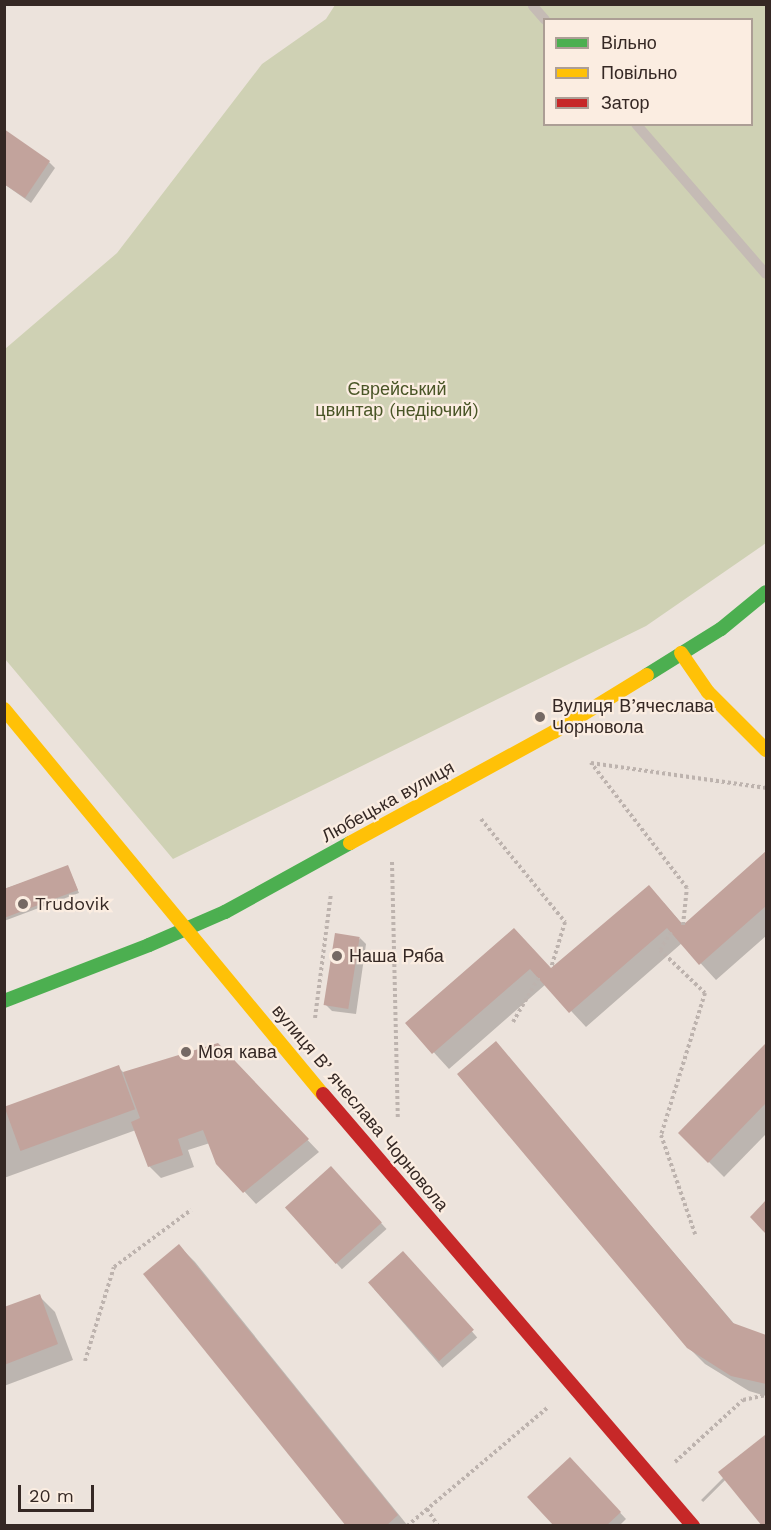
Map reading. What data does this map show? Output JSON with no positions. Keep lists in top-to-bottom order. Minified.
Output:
{"streets":{"main road":["Любецька вулиця","вулиця Вʼячеслава Чорновола"]},"crossings":[["Любецька вулиця","вулиця Вʼячеслава Чорновола"]],"parks":["Єврейський цвинтар (недіючий)"],"places":["Вулиця В’ячеслава Чорновола","Trudovik","Наша Ряба","Моя кава"],"legend":["Вільно","Повільно","Затор"],"scale_bar":"20 m"}
